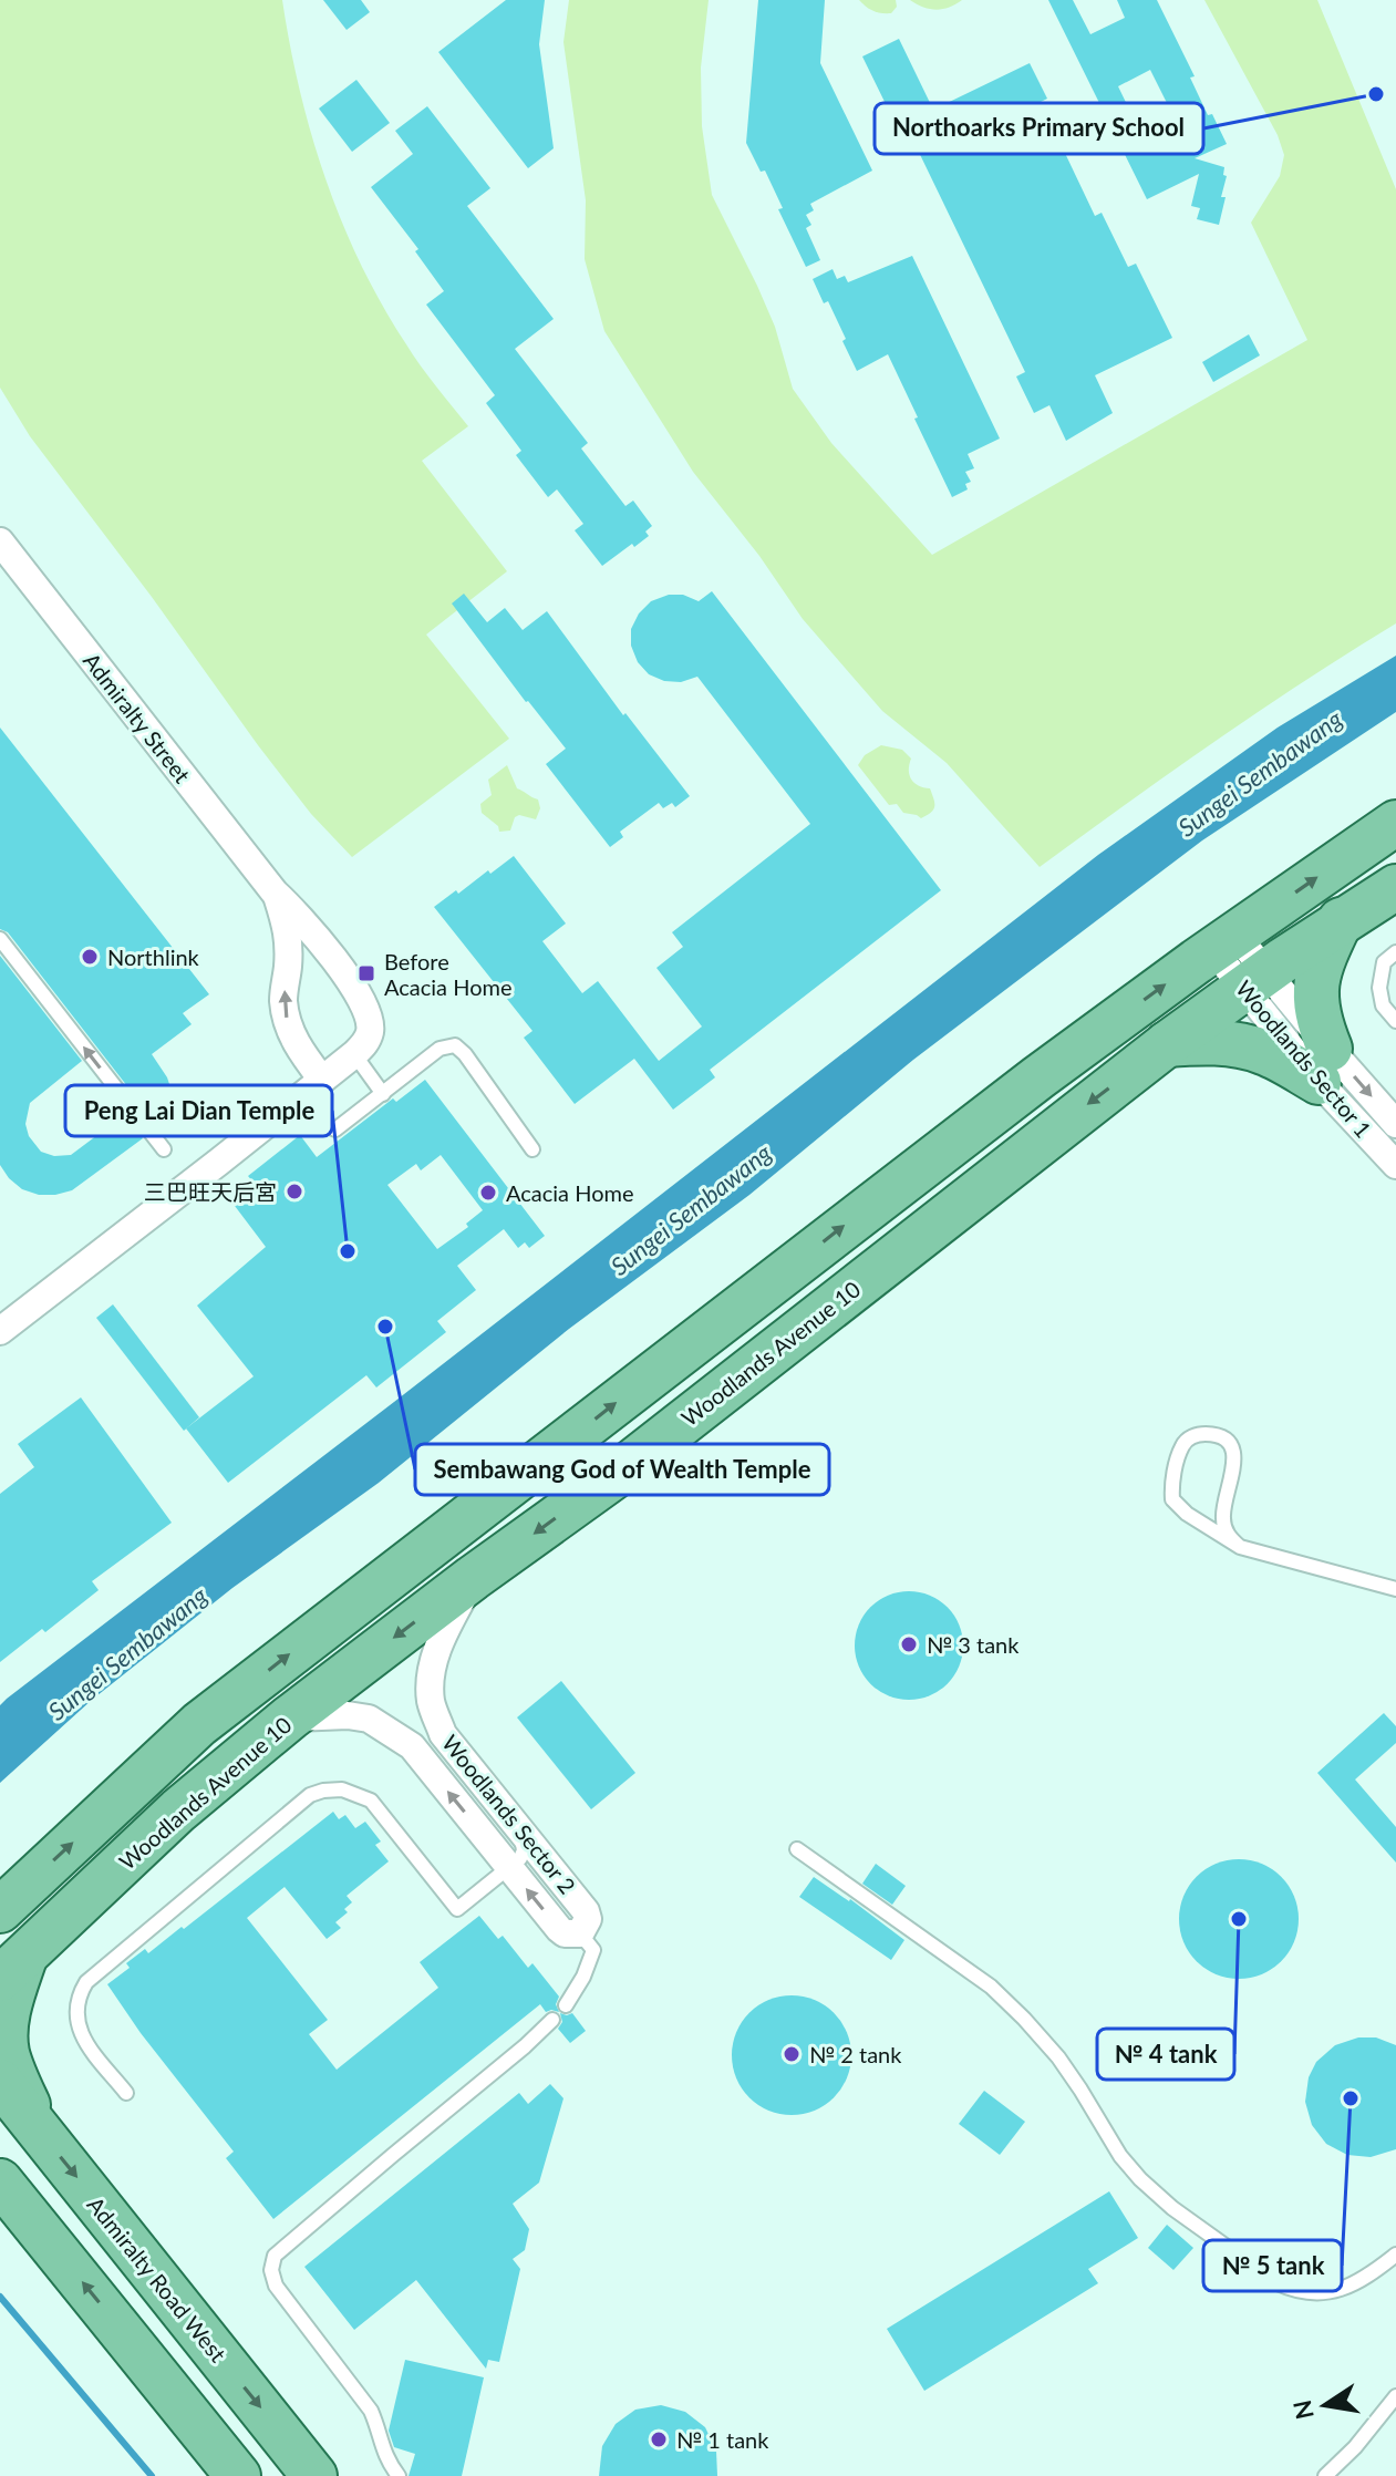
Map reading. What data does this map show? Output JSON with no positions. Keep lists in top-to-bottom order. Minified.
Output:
{"streets":{"main road":["Woodlands Avenue 10","Admiralty Road West"],"street":["Admiralty Street","Woodlands Sector 1","Woodlands Sector 2"]},"crossings":[["Woodlands Sector 1","Woodlands Avenue 10"],["Woodlands Avenue 10","Woodlands Sector 2"]],"one_way":["Woodlands Sector 2"],"water":["Sungei Sembawang"],"places":{"other":["Northoarks Primary School","Northlink","三巴旺天后宮","Acacia Home","Peng Lai Dian Temple","Sembawang God of Wealth Temple","№ 3 tank","№ 4 tank","№ 2 tank","№ 5 tank","№ 1 tank"],"transit":["Before Acacia Home"]},"north":"left"}
